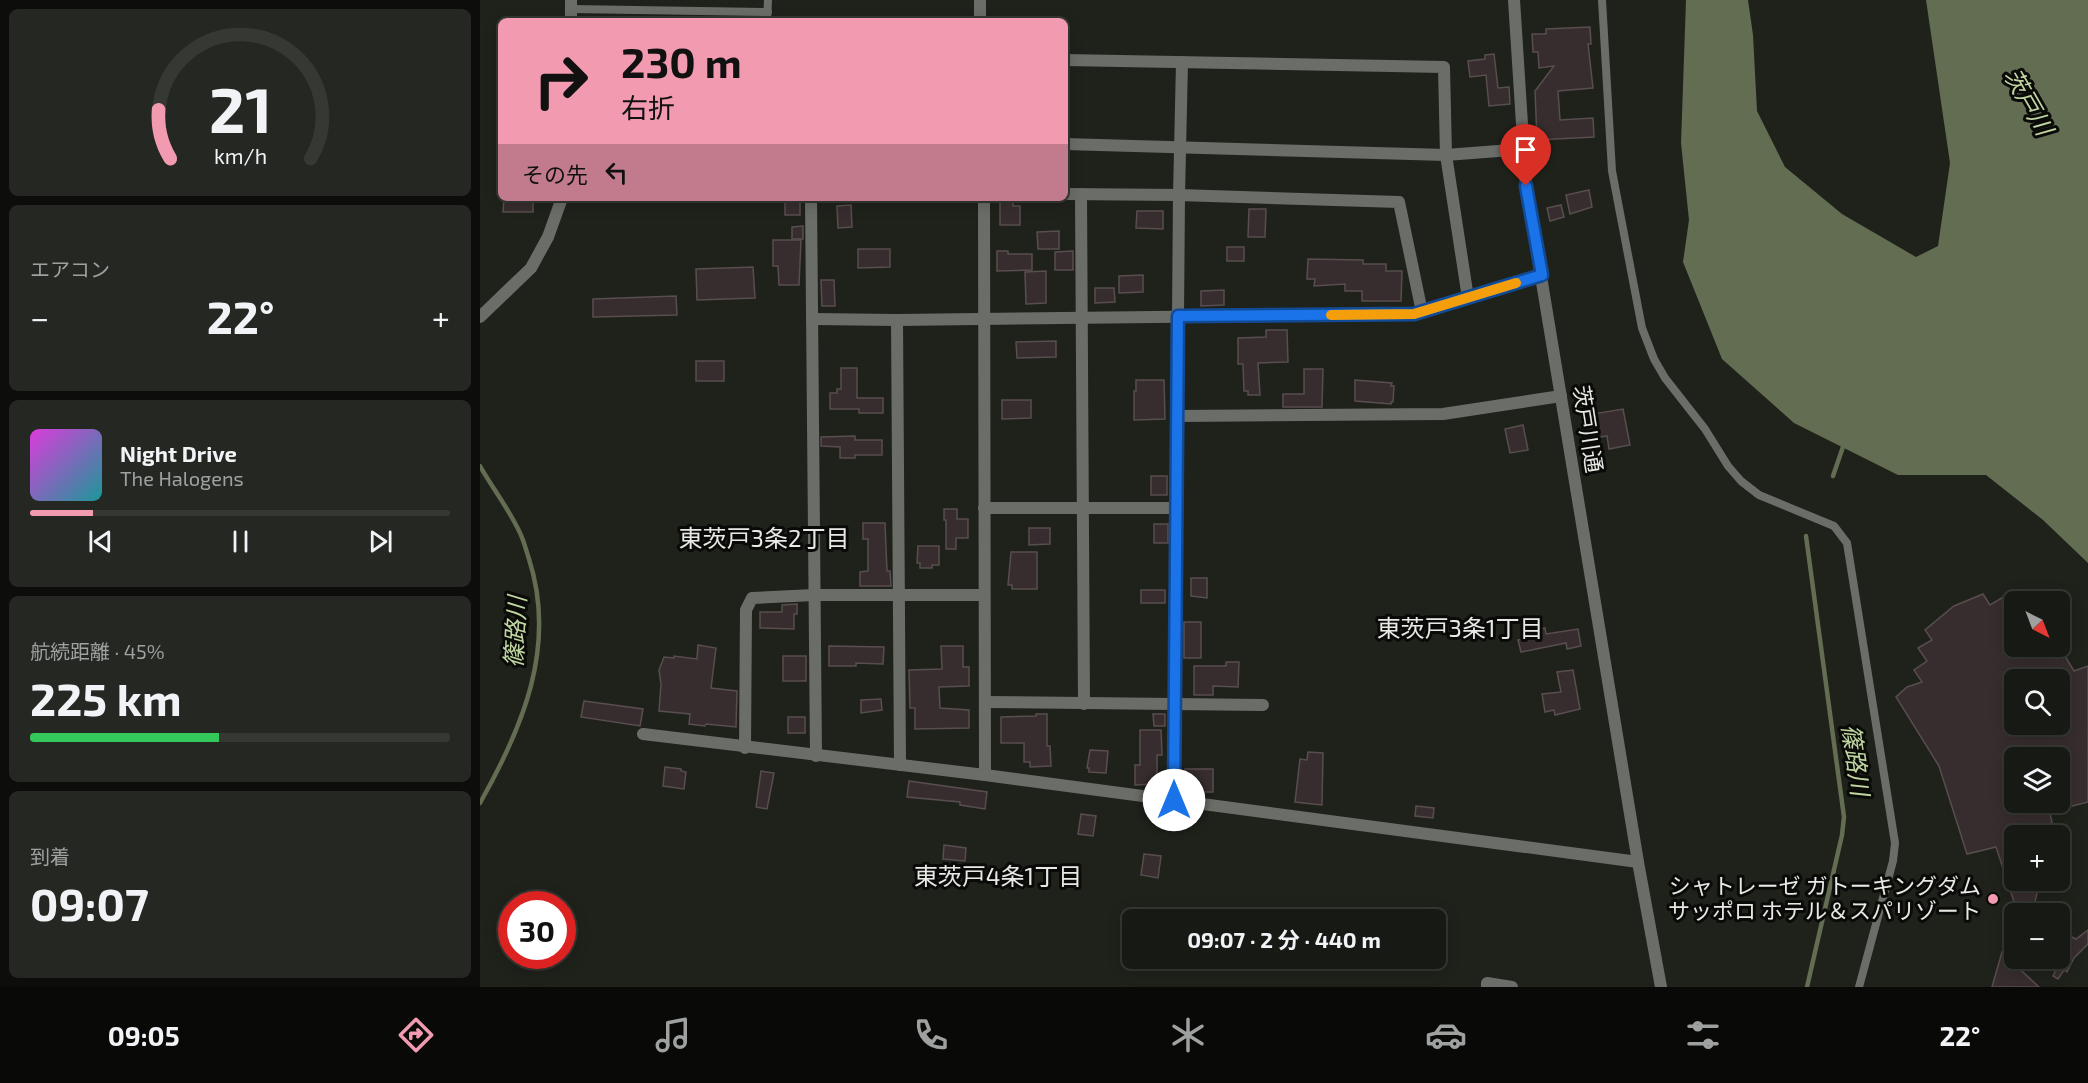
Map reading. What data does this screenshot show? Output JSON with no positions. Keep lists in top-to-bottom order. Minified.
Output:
{"streets":{"street":["茨戸川通"]},"districts":["東茨戸3条2丁目","東茨戸3条1丁目","東茨戸4条1丁目"],"water":["茨戸川","篠路川"],"places":["シャトレーゼ ガトーキングダム サッポロ ホテル＆スパリゾート"],"north":"bottom right","page":{"turn":["230 m","右折"],"then":"その先","tile":["エアコン",["航続距離 · 45%","225 km"],["到着","09:07"]],"heat":["−","22°","+"],"song":["Night Drive","The Halogens"],"map_buttons":["+","−"],"limit":"30","trip":"09:07 · 2 分 · 440 m","tabs":["09:05","22°"],"gauge":["21","km/h"]}}
